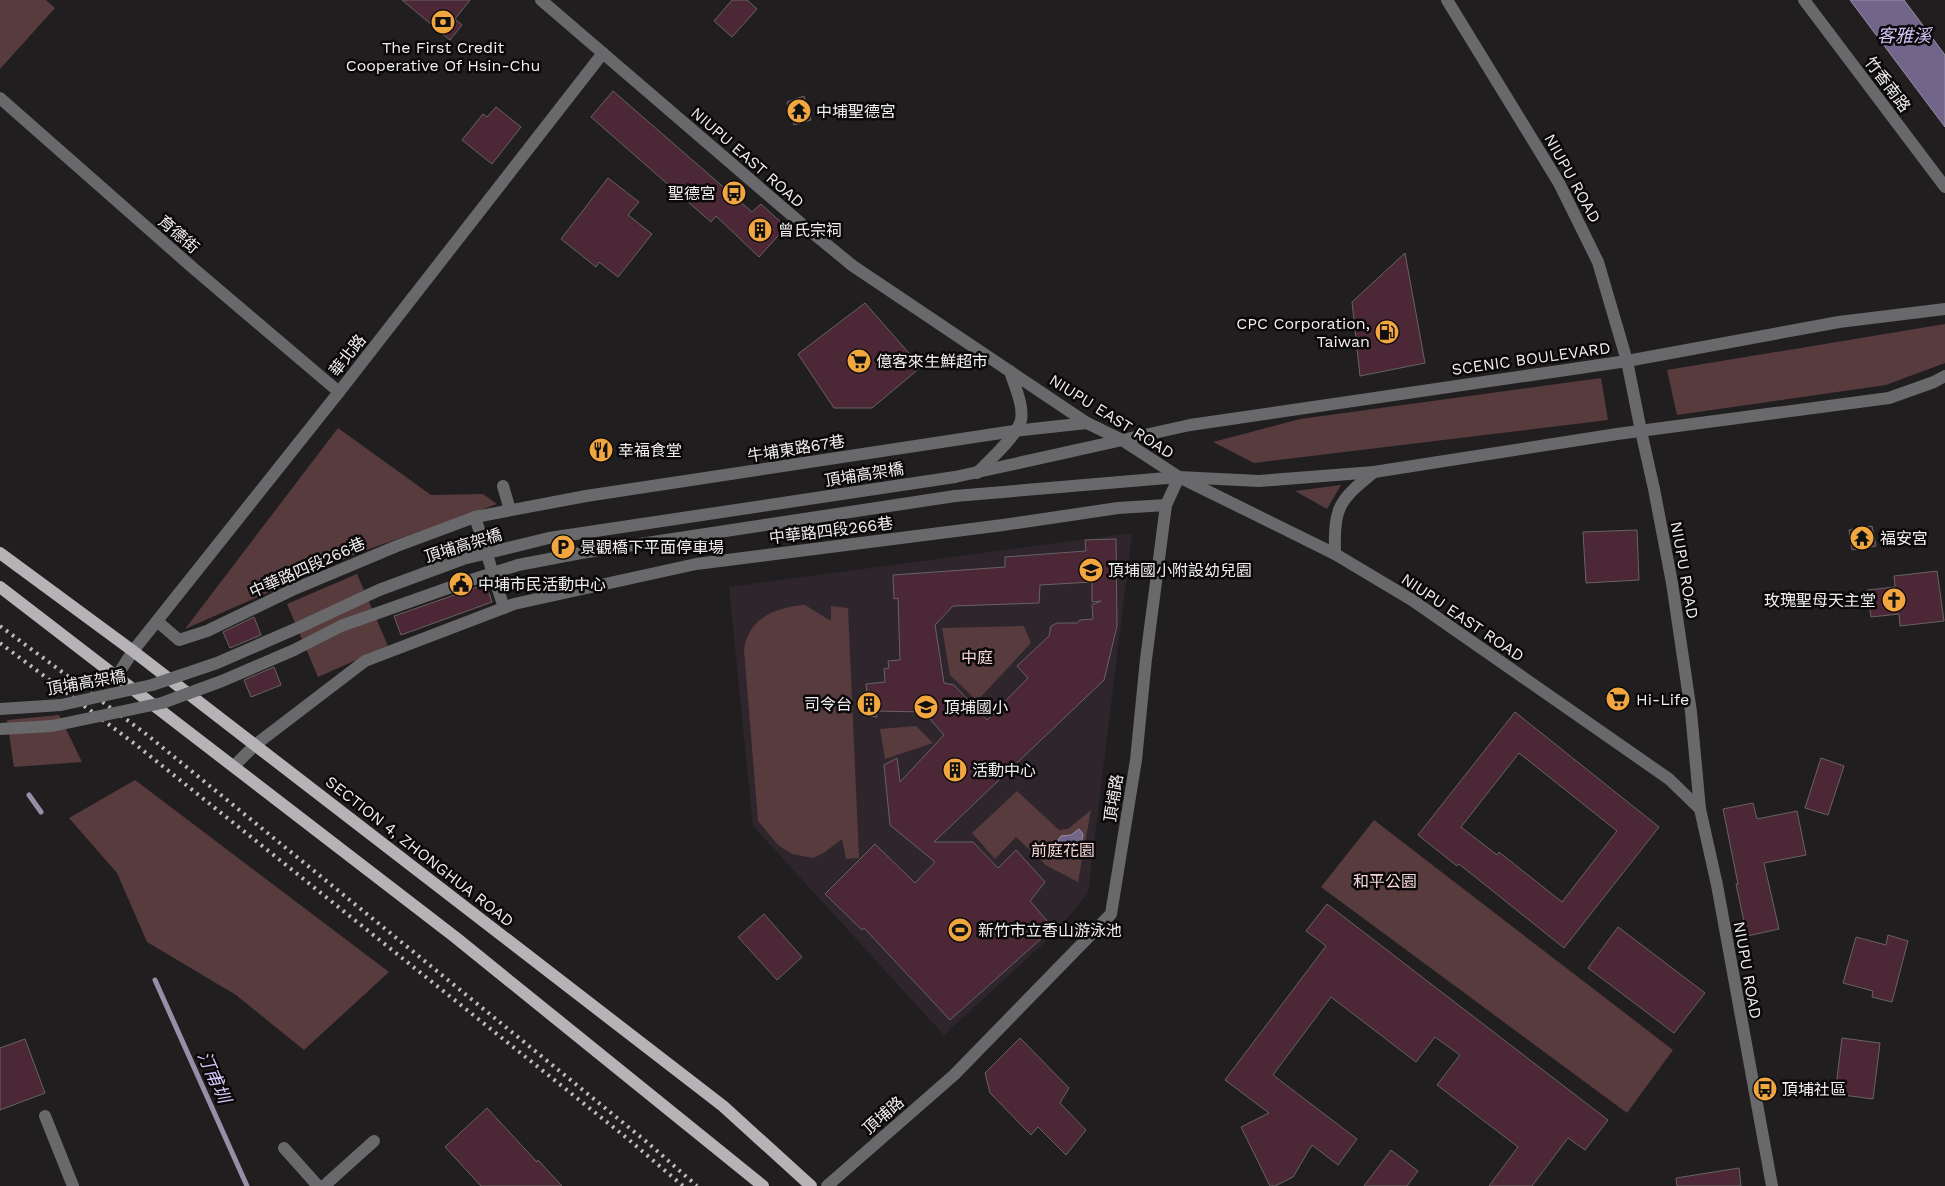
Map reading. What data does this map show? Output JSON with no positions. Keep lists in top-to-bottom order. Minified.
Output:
{"streets":{"main road":["SECTION 4, ZHONGHUA ROAD"],"street":["竹香南路","NIUPU EAST ROAD","NIUPU ROAD","育德街","華北路","SCENIC BOULEVARD","牛埔東路67巷","頂埔高架橋","中華路四段266巷","頂埔路"]},"crossings":[["NIUPU EAST ROAD","NIUPU ROAD"],["NIUPU EAST ROAD","華北路"],["NIUPU EAST ROAD","SCENIC BOULEVARD"],["NIUPU EAST ROAD","牛埔東路67巷"],["NIUPU EAST ROAD","頂埔路"],["NIUPU ROAD","SCENIC BOULEVARD"],["育德街","華北路"],["華北路","中華路四段266巷"],["華北路","SECTION 4, ZHONGHUA ROAD"],["SCENIC BOULEVARD","頂埔高架橋"],["牛埔東路67巷","中華路四段266巷"],["中華路四段266巷","頂埔路"],["中華路四段266巷","SECTION 4, ZHONGHUA ROAD"]],"water":["客雅溪","汀甫圳"],"parks":["中庭","前庭花園","和平公園"],"places":{"bank":["The First Credit Cooperative Of Hsin-Chu"],"temple":["中埔聖德宮","福安宮"],"bus stop":["聖德宮","頂埔社區"],"building":["曾氏宗祠","司令台","活動中心"],"fuel station":["CPC Corporation, Taiwan"],"supermarket":["億客來生鮮超市","Hi-Life"],"restaurant":["幸福食堂"],"parking":["景觀橋下平面停車場"],"school or university":["頂埔國小附設幼兒園","頂埔國小"],"public building":["中埔市民活動中心"],"church":["玫瑰聖母天主堂"],"sports":["新竹市立香山游泳池"]}}
